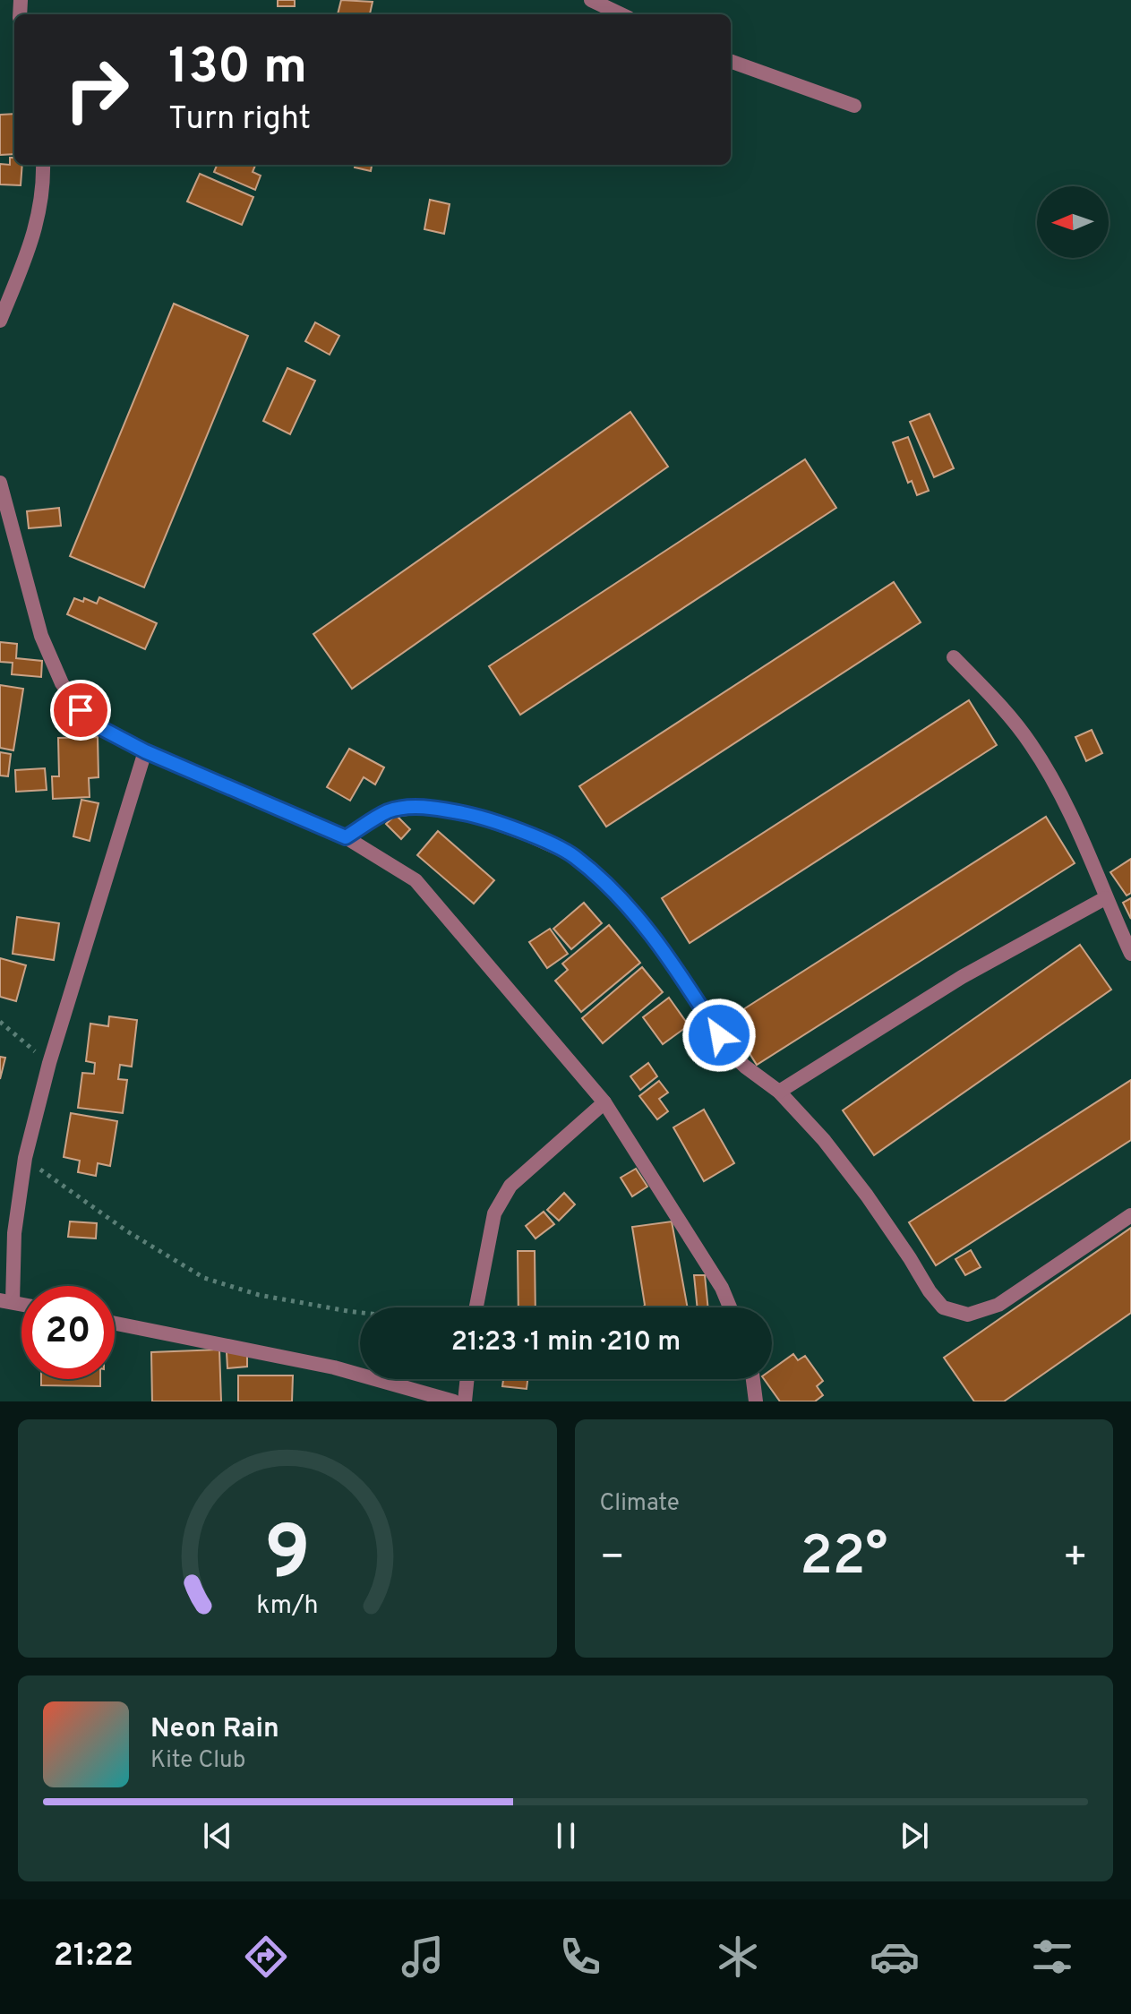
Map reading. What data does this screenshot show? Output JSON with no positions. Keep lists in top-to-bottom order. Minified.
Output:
{"north":"left","page":{"turn":["130 m","Turn right"],"limit":"20","trip":"21:23 · 1 min · 210 m","tile":"Climate","heat":["−","22°","+"],"song":["Neon Rain","Kite Club"],"tabs":"21:22","gauge":["9","km/h"]}}
